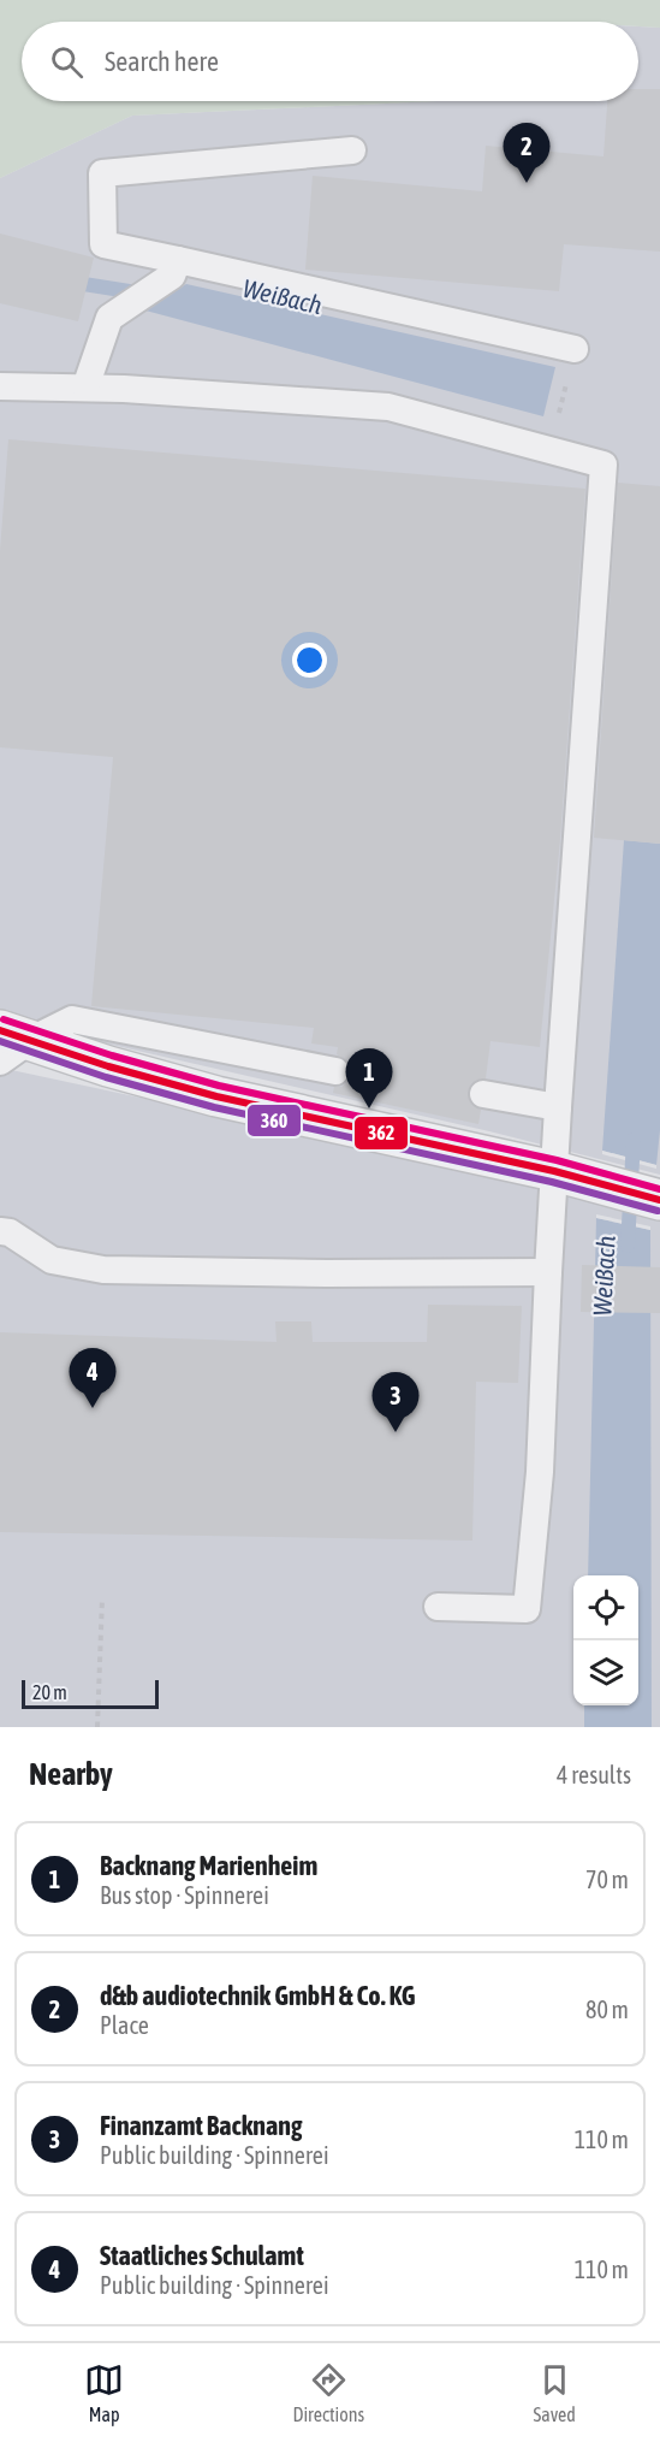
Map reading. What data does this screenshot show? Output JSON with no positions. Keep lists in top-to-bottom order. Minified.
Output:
{"water":["Weißach"],"lines":["transit line 362","transit line 360"],"scale_bar":"20 m","page":{"search":"Search here","pins":["2","1","4","3"],"scale":"20 m","heading":["Nearby","4 results"],"list":[{"mark":"1","name":"Backnang Marienheim","note":"Bus stop · Spinnerei","value":"70 m"},{"mark":"2","name":"d&b audiotechnik GmbH & Co. KG","note":"Place","value":"80 m"},{"mark":"3","name":"Finanzamt Backnang","note":"Public building · Spinnerei","value":"110 m"},{"mark":"4","name":"Staatliches Schulamt","note":"Public building · Spinnerei","value":"110 m"}],"nav":["Map","Directions","Saved"]}}
